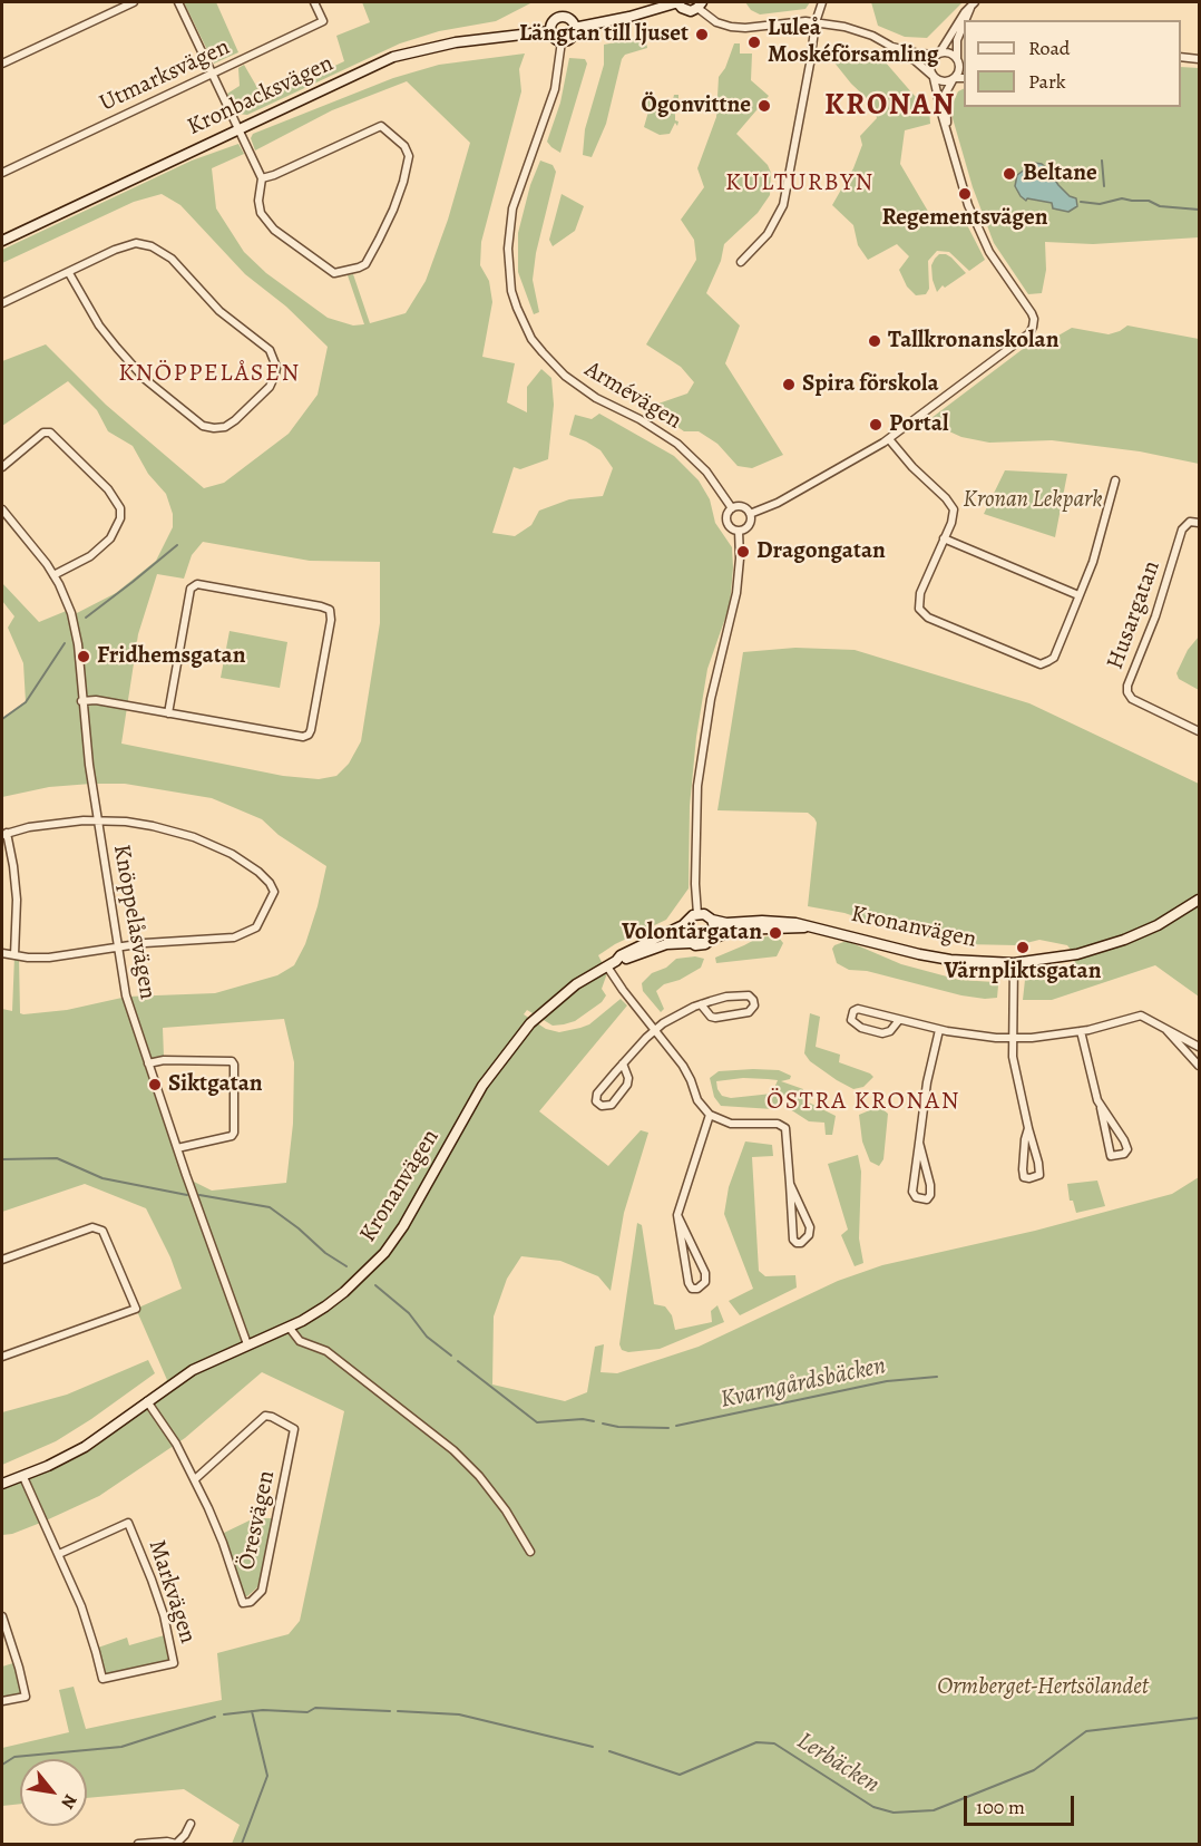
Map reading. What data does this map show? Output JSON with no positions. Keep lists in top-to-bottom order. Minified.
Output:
{"streets":{"street":["Utmarksvägen","Kronbacksvägen","Armévägen","Husargatan","Knöppelåsvägen","Kronanvägen","Öresvägen","Markvägen"]},"crossings":[["Kronbacksvägen","Armévägen"],["Knöppelåsvägen","Kronanvägen"],["Kronanvägen","Öresvägen"],["Kronanvägen","Markvägen"]],"districts":["KRONAN","KULTURBYN","KNÖPPELÅSEN","ÖSTRA KRONAN"],"water":["Kvarngårdsbäcken","Lerbäcken"],"parks":["Kronan Lekpark","Ormberget-Hertsölandet"],"places":["Längtan till ljuset","Luleå Moskéförsamling","Ögonvittne","Beltane","Regementsvägen","Tallkronanskolan","Spira förskola","Portal","Dragongatan","Fridhemsgatan","Volontärgatan","Värnpliktsgatan","Siktgatan"],"legend":["Road","Park"],"scale_bar":"100 m","north":"bottom right"}
